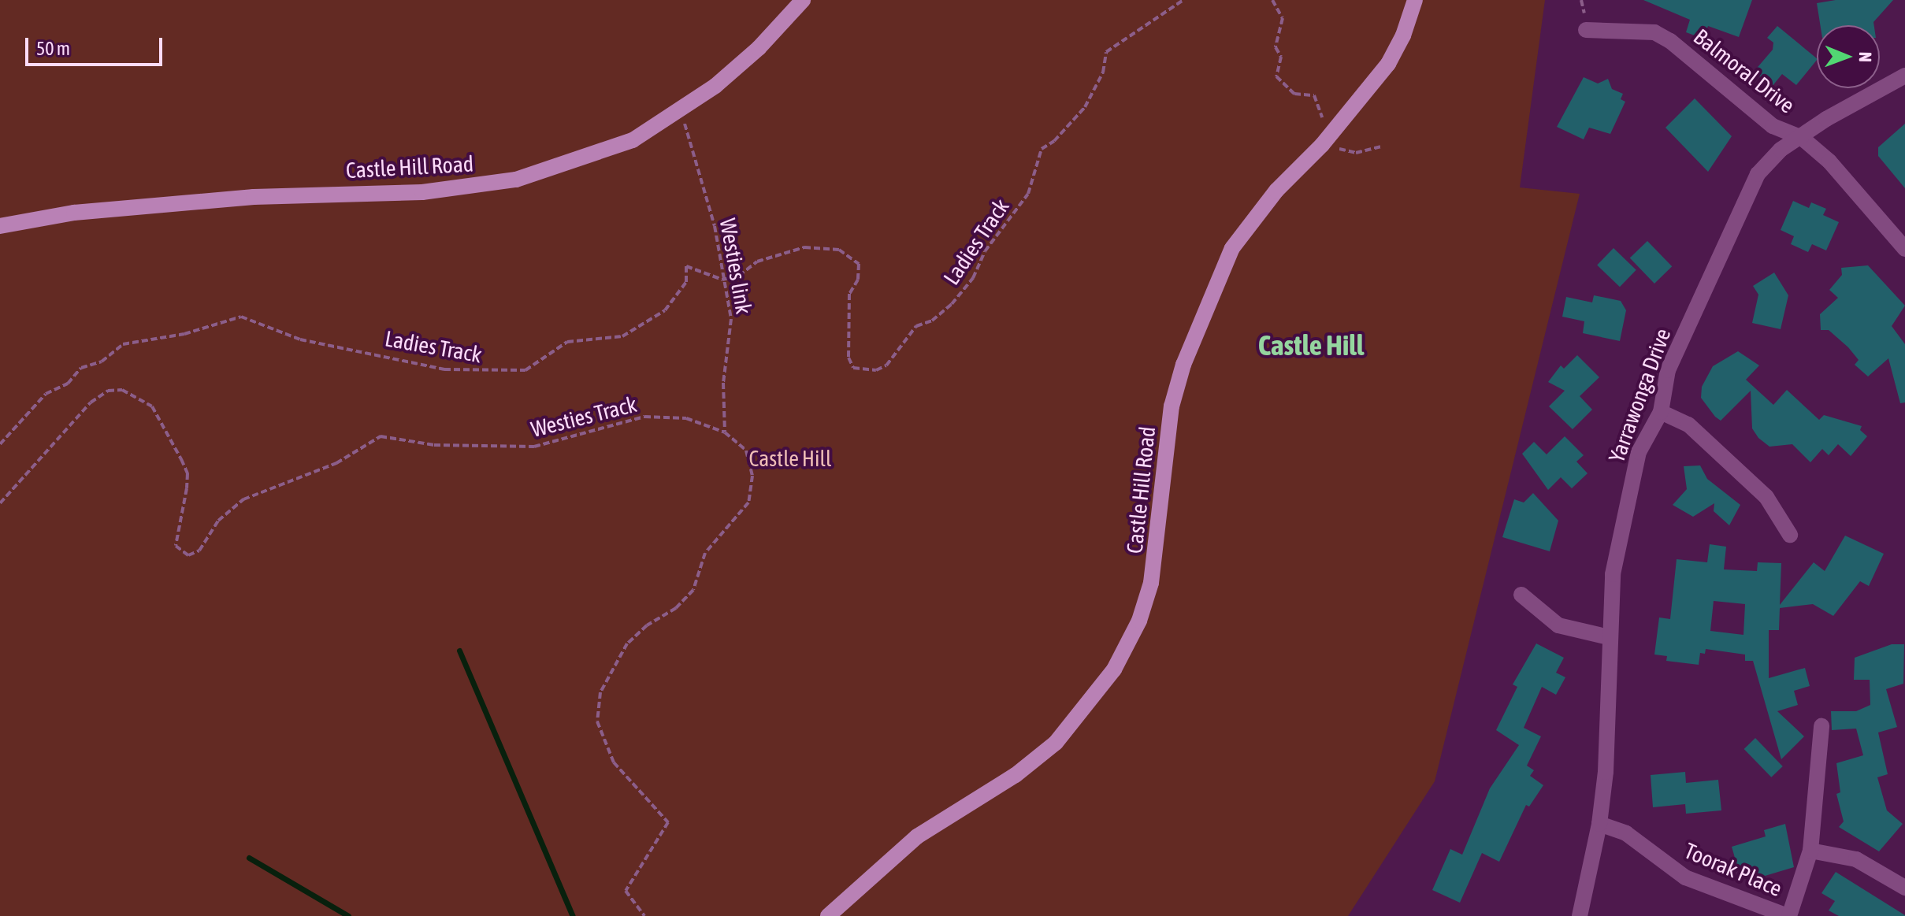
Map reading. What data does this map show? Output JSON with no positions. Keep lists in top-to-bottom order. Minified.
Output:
{"streets":{"main road":["Castle Hill Road"],"street":["Balmoral Drive","Yarrawonga Drive","Toorak Place"],"path":["Ladies Track","Westies link","Westies Track"]},"crossings":[["Balmoral Drive","Yarrawonga Drive"],["Castle Hill Road","Westies link"],["Ladies Track","Westies link"],["Westies link","Westies Track"],["Yarrawonga Drive","Toorak Place"]],"districts":["Castle Hill"],"parks":["Castle Hill"],"scale_bar":"50 m","north":"right"}
